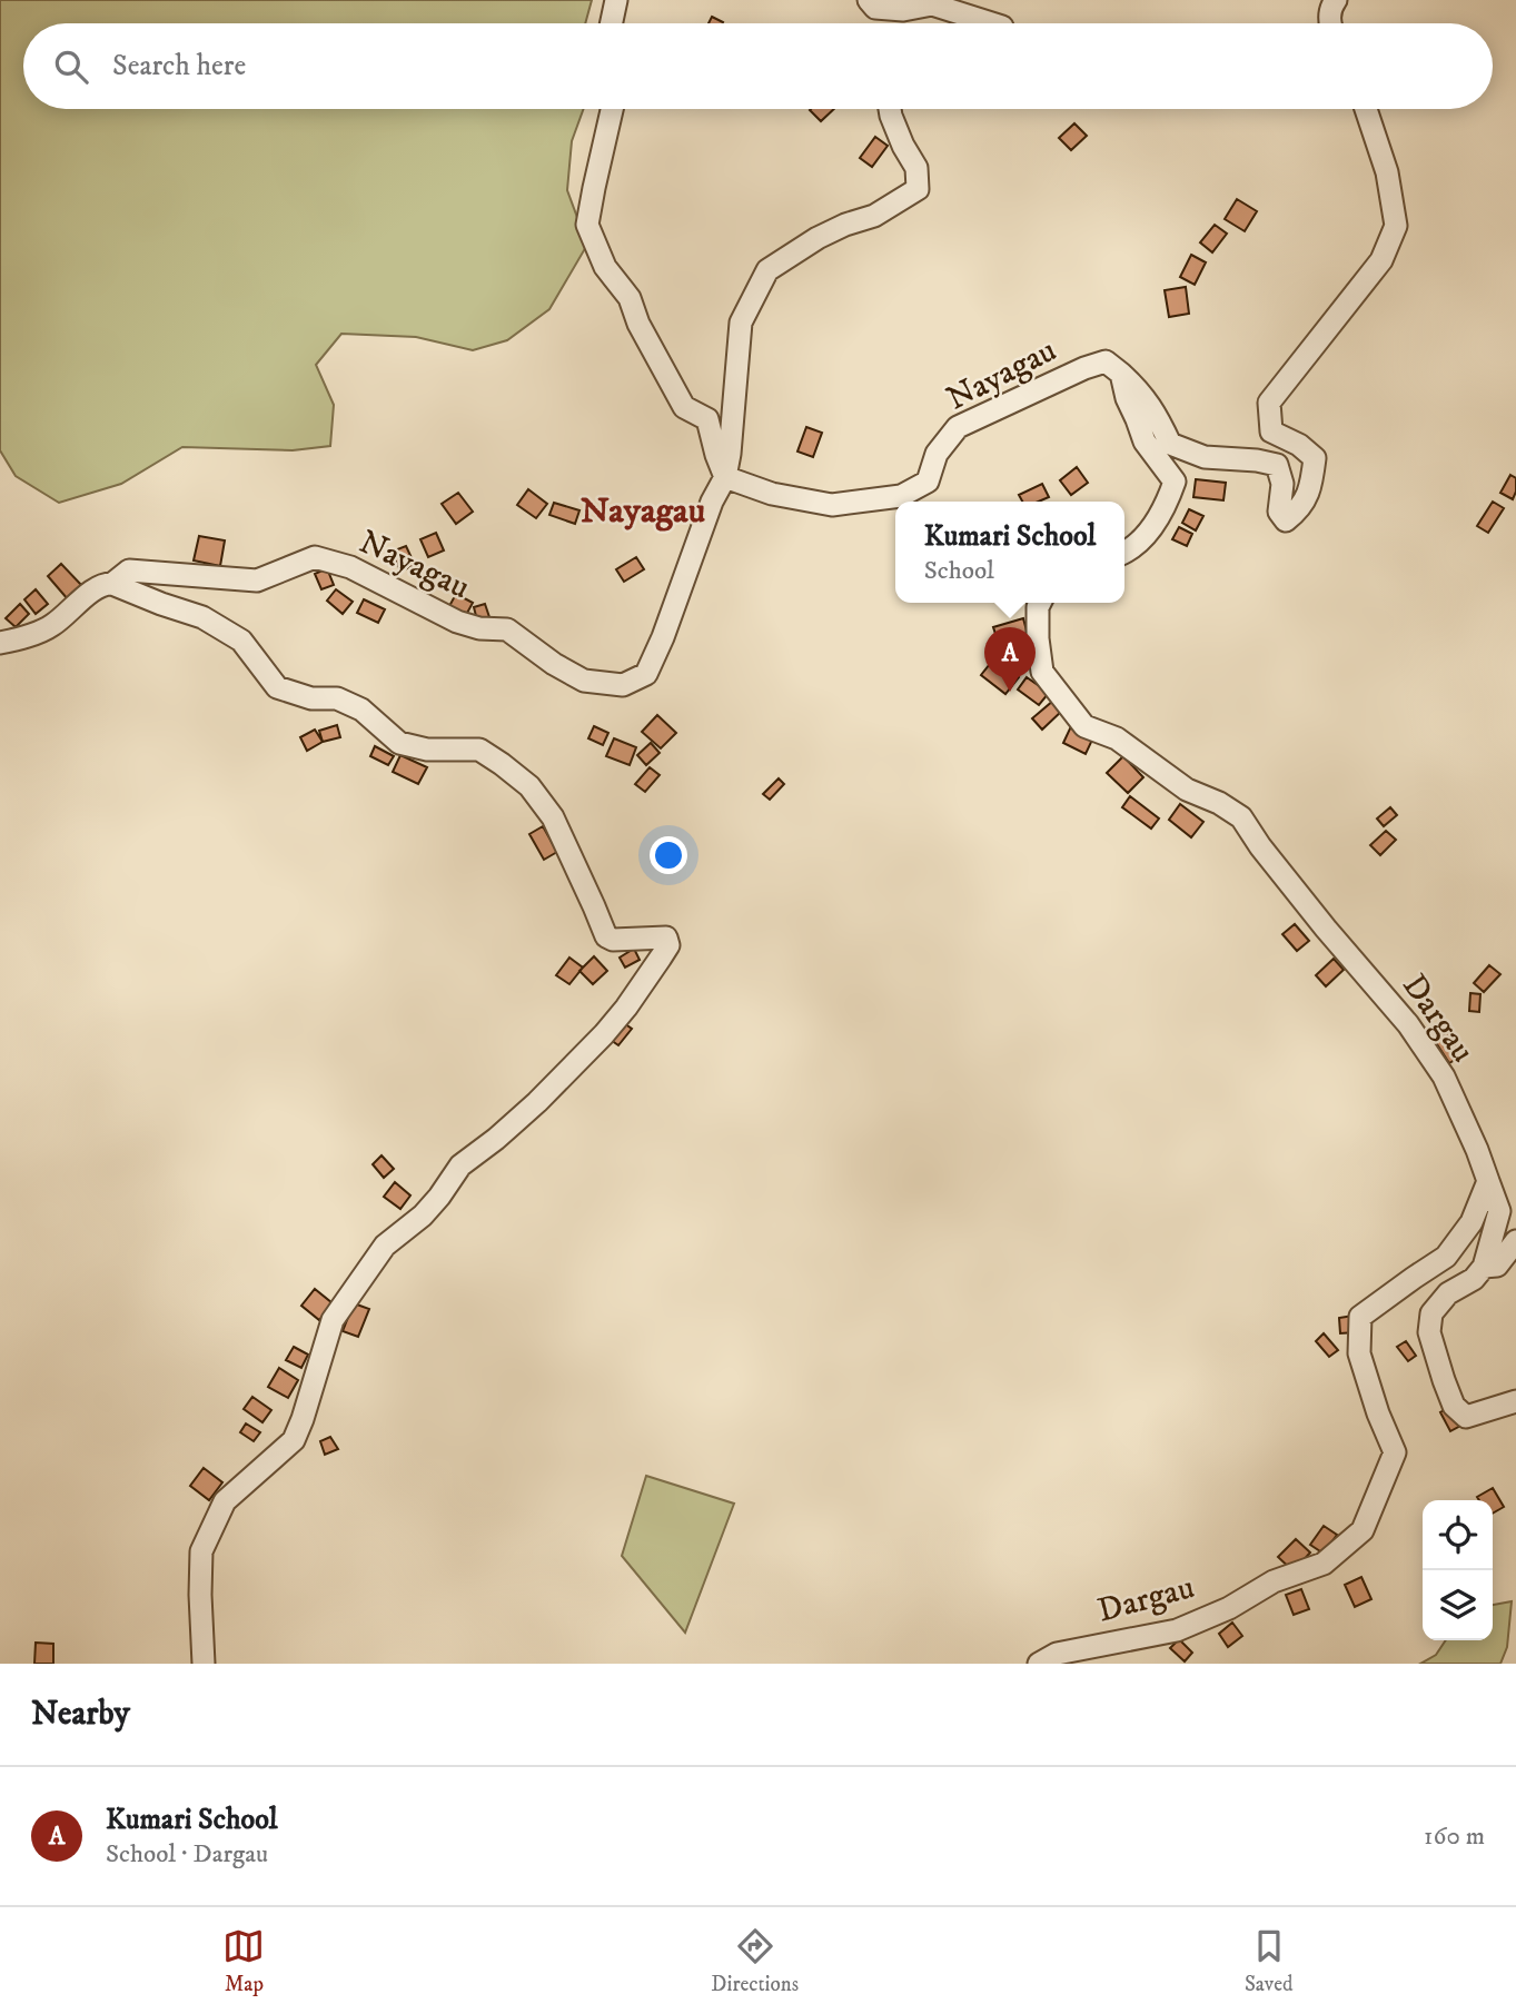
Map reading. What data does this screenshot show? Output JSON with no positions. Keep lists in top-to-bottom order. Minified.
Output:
{"streets":{"street":["Nayagau","Dargau"]},"districts":["Nayagau"],"page":{"search":"Search here","popup":["Kumari School","School"],"pins":"A","heading":"Nearby","list":[{"mark":"A","name":"Kumari School","note":"School · Dargau","value":"160 m"}],"nav":["Map","Directions","Saved"]}}
